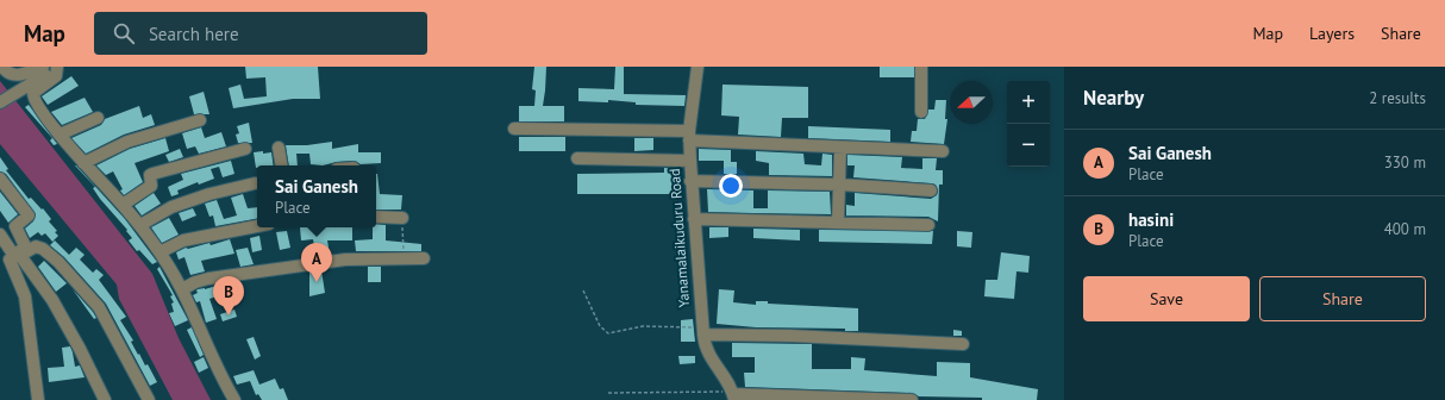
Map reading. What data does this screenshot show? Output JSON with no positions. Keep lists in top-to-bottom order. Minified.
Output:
{"streets":{"street":["Yanamalaikuduru Road"]},"north":"left","page":{"header":"Map","search":"Search here","nav":["Map","Layers","Share"],"heading":["Nearby","2 results"],"map_buttons":["+","−"],"list":[{"mark":"A","name":"Sai Ganesh","note":"Place","value":"330 m"},{"mark":"B","name":"hasini","note":"Place","value":"400 m"}],"popup":["Sai Ganesh","Place"],"pins":["A","B"],"buttons":["Save","Share"]}}
